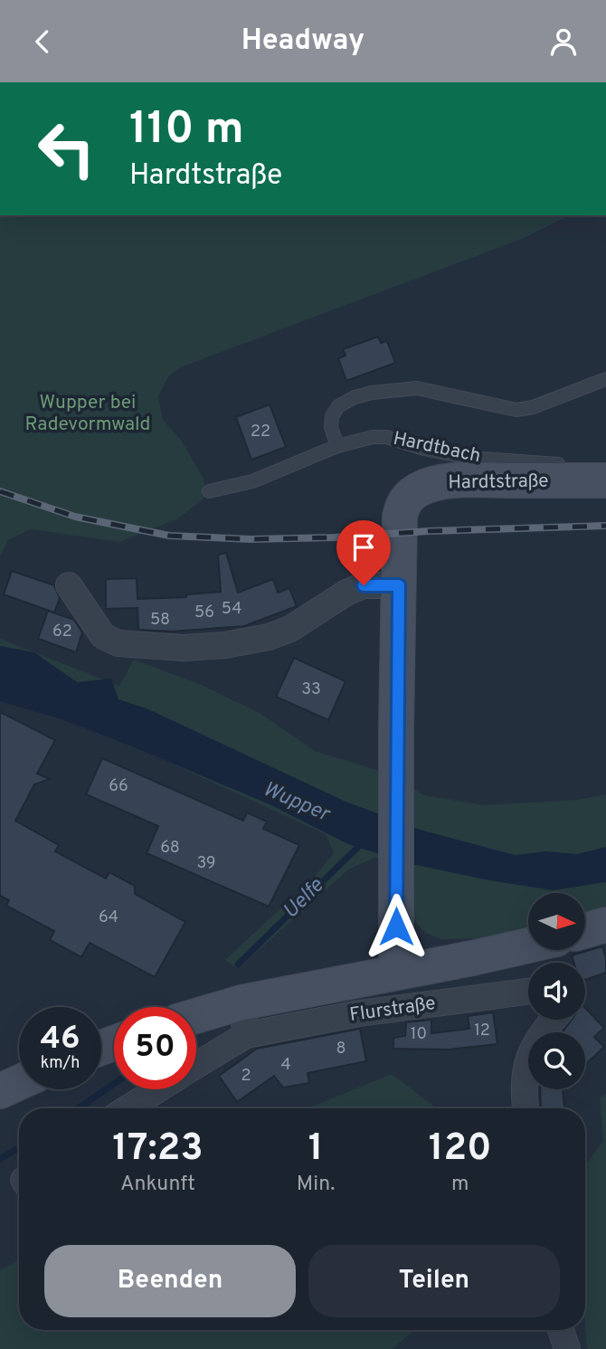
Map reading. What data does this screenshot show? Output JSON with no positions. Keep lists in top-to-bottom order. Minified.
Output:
{"streets":{"main road":["Hardtstraße"],"street":["Flurstraße"],"lane":["Hardtbach"]},"crossings":[["Hardtbach","Hardtstraße"]],"water":["Wupper","Uelfe"],"parks":["Wupper bei Radevormwald"],"house_numbers":["22","54","56","58","62","33","66","68","39","64","12","10","8","4","2"],"north":"right","page":{"header":"Headway","turn":["110 m","Hardtstraße"],"speed":"46 km/h","limit":"50","eta":["17:23","Ankunft","1","Min.","120","m"],"buttons":["Beenden","Teilen"]}}
